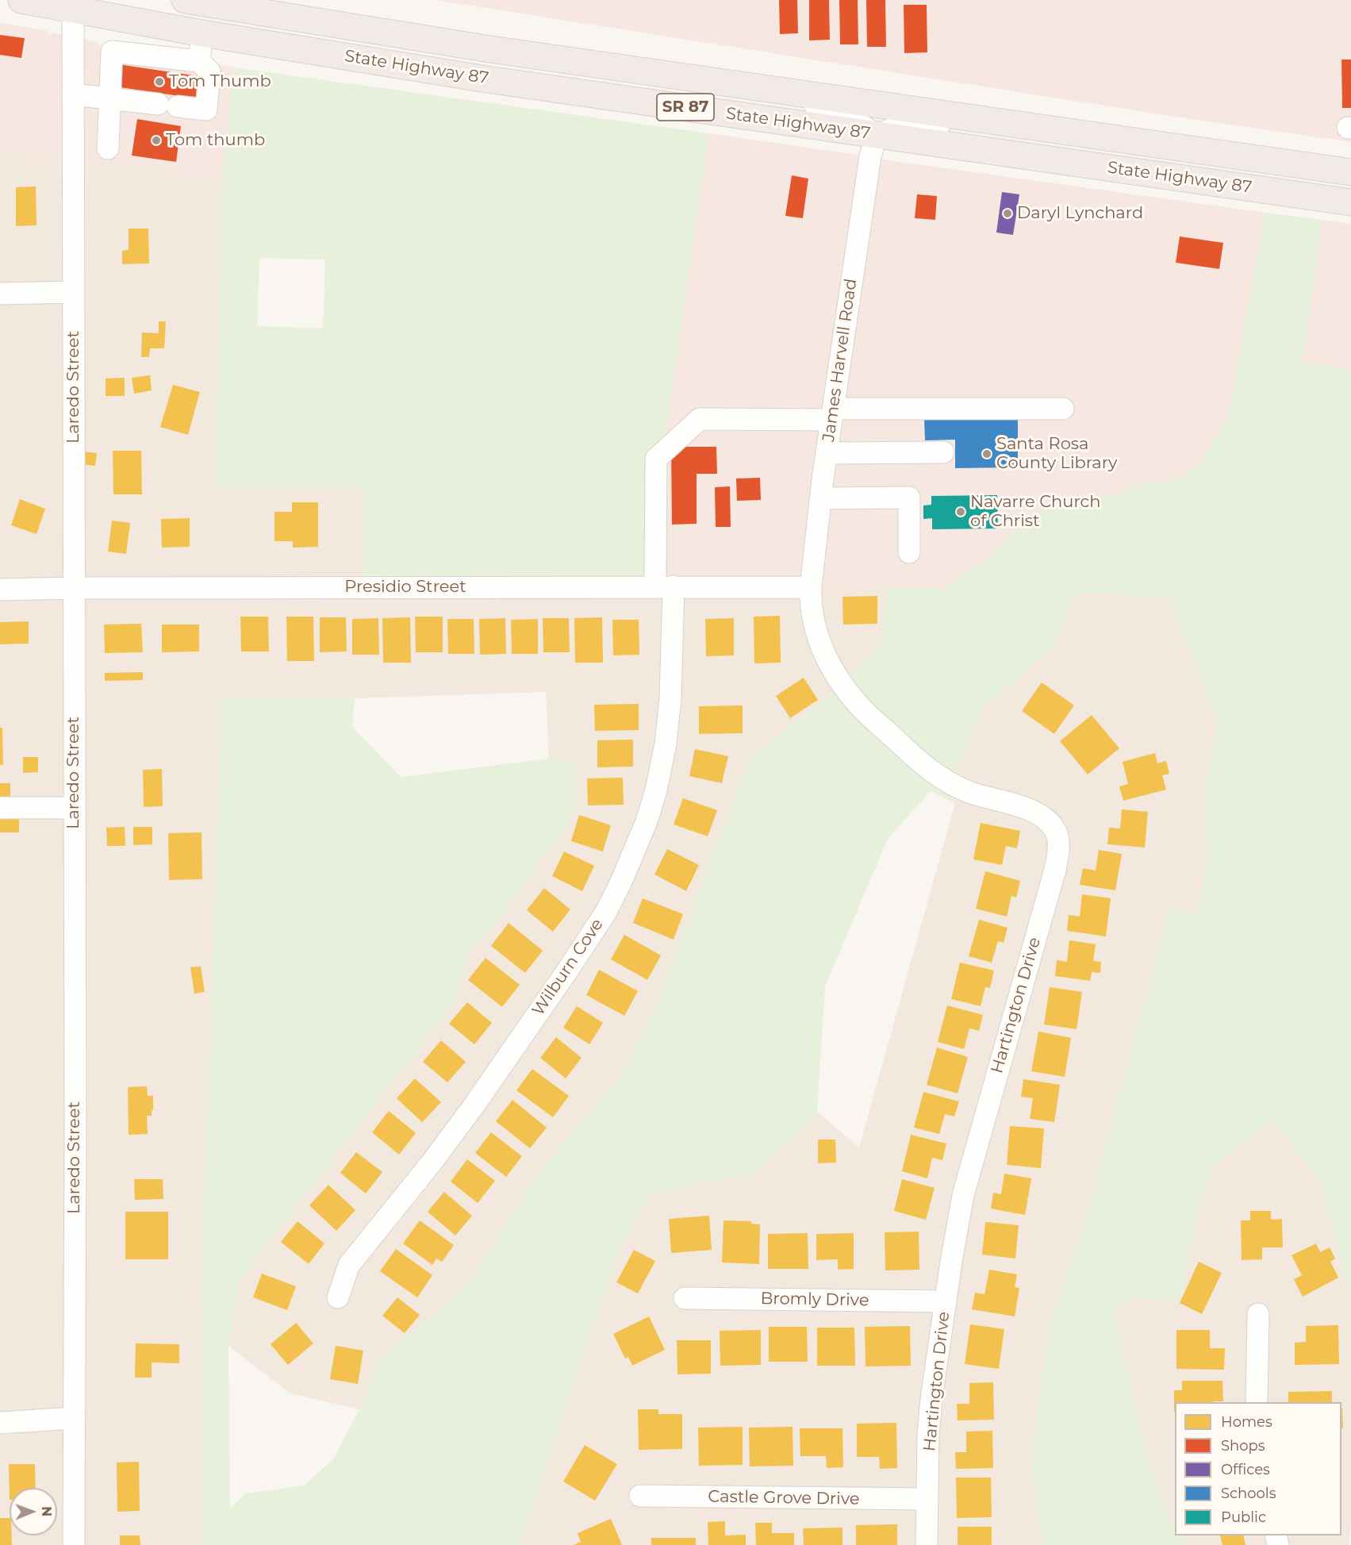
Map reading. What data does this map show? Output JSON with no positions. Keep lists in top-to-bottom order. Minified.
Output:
{"streets":{"highway":["State Highway 87","SR 87"],"street":["James Harvell Road","Laredo Street","Presidio Street","Wilburn Cove","Hartington Drive","Bromly Drive","Castle Grove Drive"]},"crossings":[["State Highway 87","James Harvell Road"],["State Highway 87","Laredo Street"],["James Harvell Road","Presidio Street"],["James Harvell Road","Wilburn Cove"],["James Harvell Road","Hartington Drive"],["Laredo Street","Presidio Street"],["Presidio Street","Wilburn Cove"],["Presidio Street","Hartington Drive"],["Hartington Drive","Bromly Drive"],["Hartington Drive","Castle Grove Drive"]],"places":["Tom Thumb","Tom thumb","Daryl Lynchard","Santa Rosa County Library","Navarre Church of Christ"],"legend":["Homes","Shops","Offices","Schools","Public"],"north":"right"}
